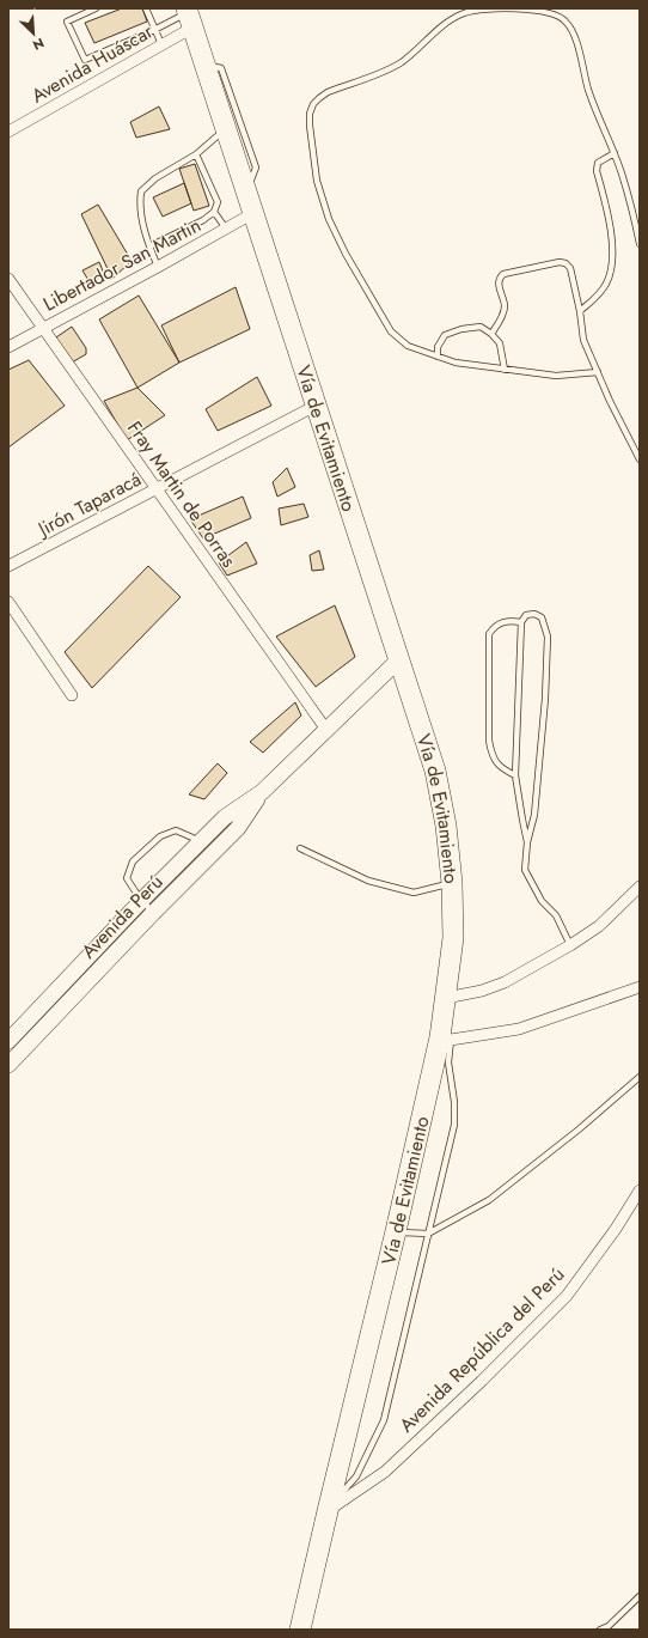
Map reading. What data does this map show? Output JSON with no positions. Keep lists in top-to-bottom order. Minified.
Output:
{"streets":{"highway":["Vía de Evitamiento"],"main road":["Avenida Perú"],"street":["Avenida Huáscar","Libertador San Martin","Fray Martin de Porras","Jirón Taparacá","Avenida República del Perú"]},"crossings":[["Avenida Huáscar","Vía de Evitamiento"],["Libertador San Martin","Vía de Evitamiento"],["Libertador San Martin","Fray Martin de Porras"],["Vía de Evitamiento","Jirón Taparacá"],["Vía de Evitamiento","Avenida Perú"],["Vía de Evitamiento","Avenida República del Perú"],["Fray Martin de Porras","Jirón Taparacá"],["Fray Martin de Porras","Avenida Perú"]],"north":"bottom right"}
